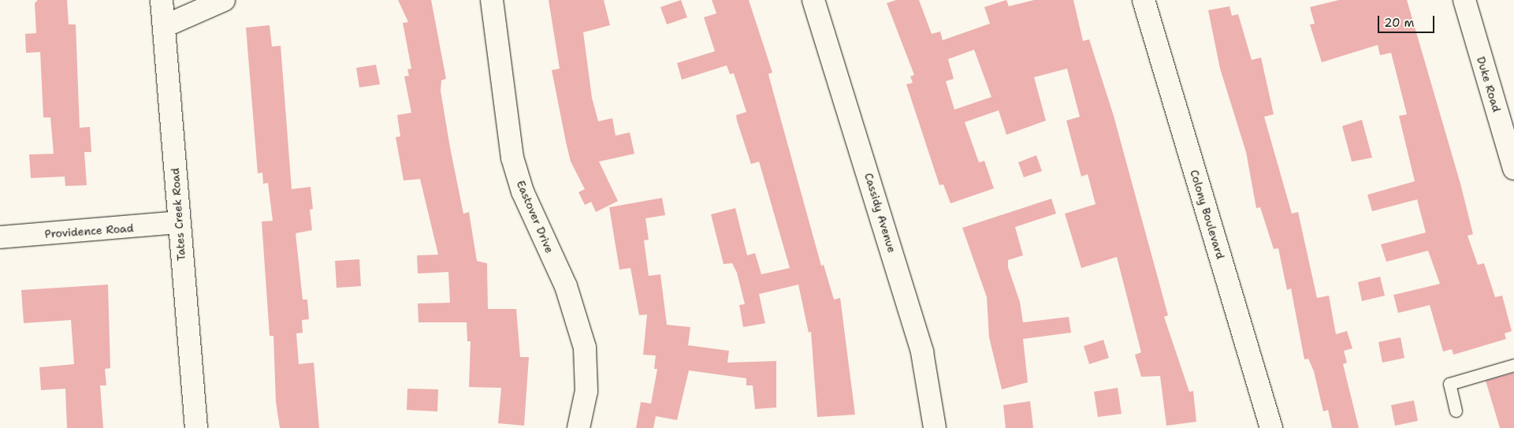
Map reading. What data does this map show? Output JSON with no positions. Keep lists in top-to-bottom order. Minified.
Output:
{"streets":{"street":["Duke Road","Cassidy Avenue","Tates Creek Road","Colony Boulevard","Eastover Drive","Providence Road"]},"crossings":[["Tates Creek Road","Providence Road"]],"scale_bar":"20 m"}
